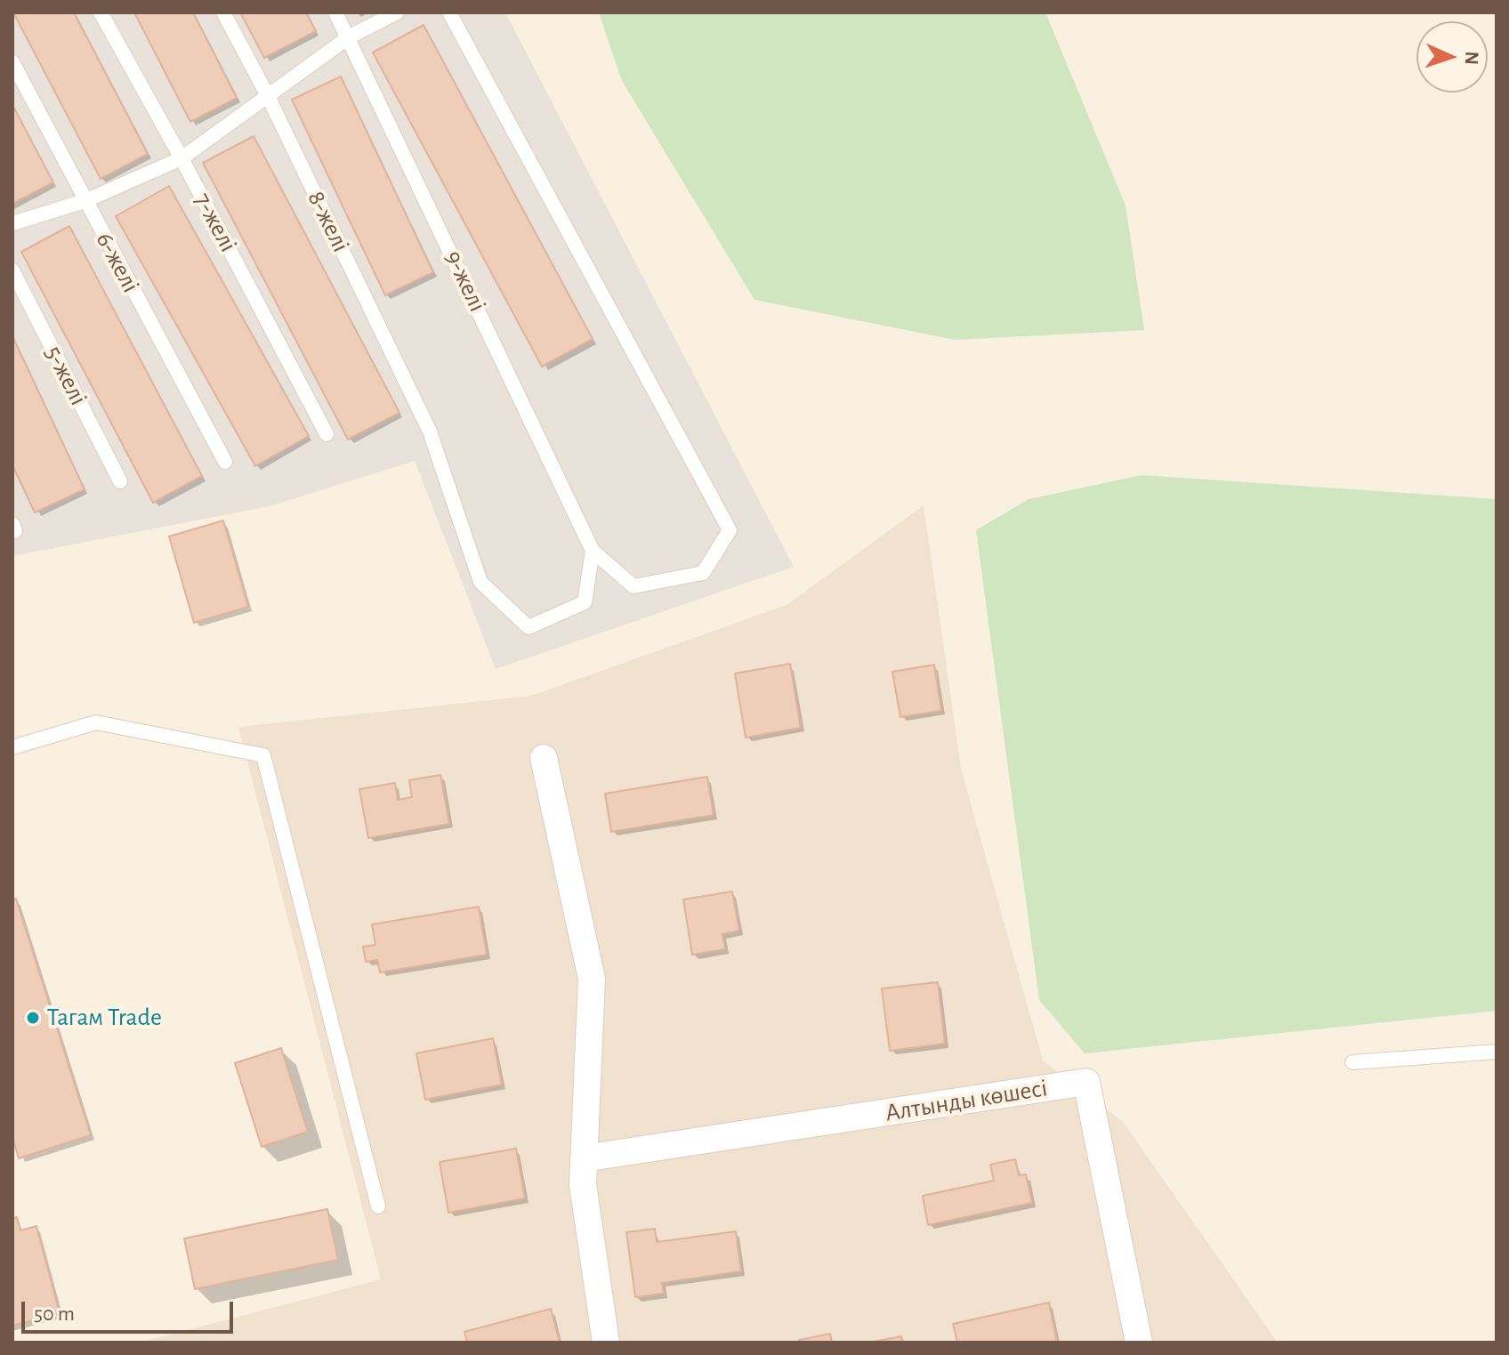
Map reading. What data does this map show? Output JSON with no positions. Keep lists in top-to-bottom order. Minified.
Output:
{"streets":{"street":["Алтынды көшесі"],"lane":["8-желі","7-желі","6-желі","9-желі","5-желі"]},"crossings":[["8-желі","9-желі"]],"places":["Тагам Trade"],"scale_bar":"50 m","north":"right"}
